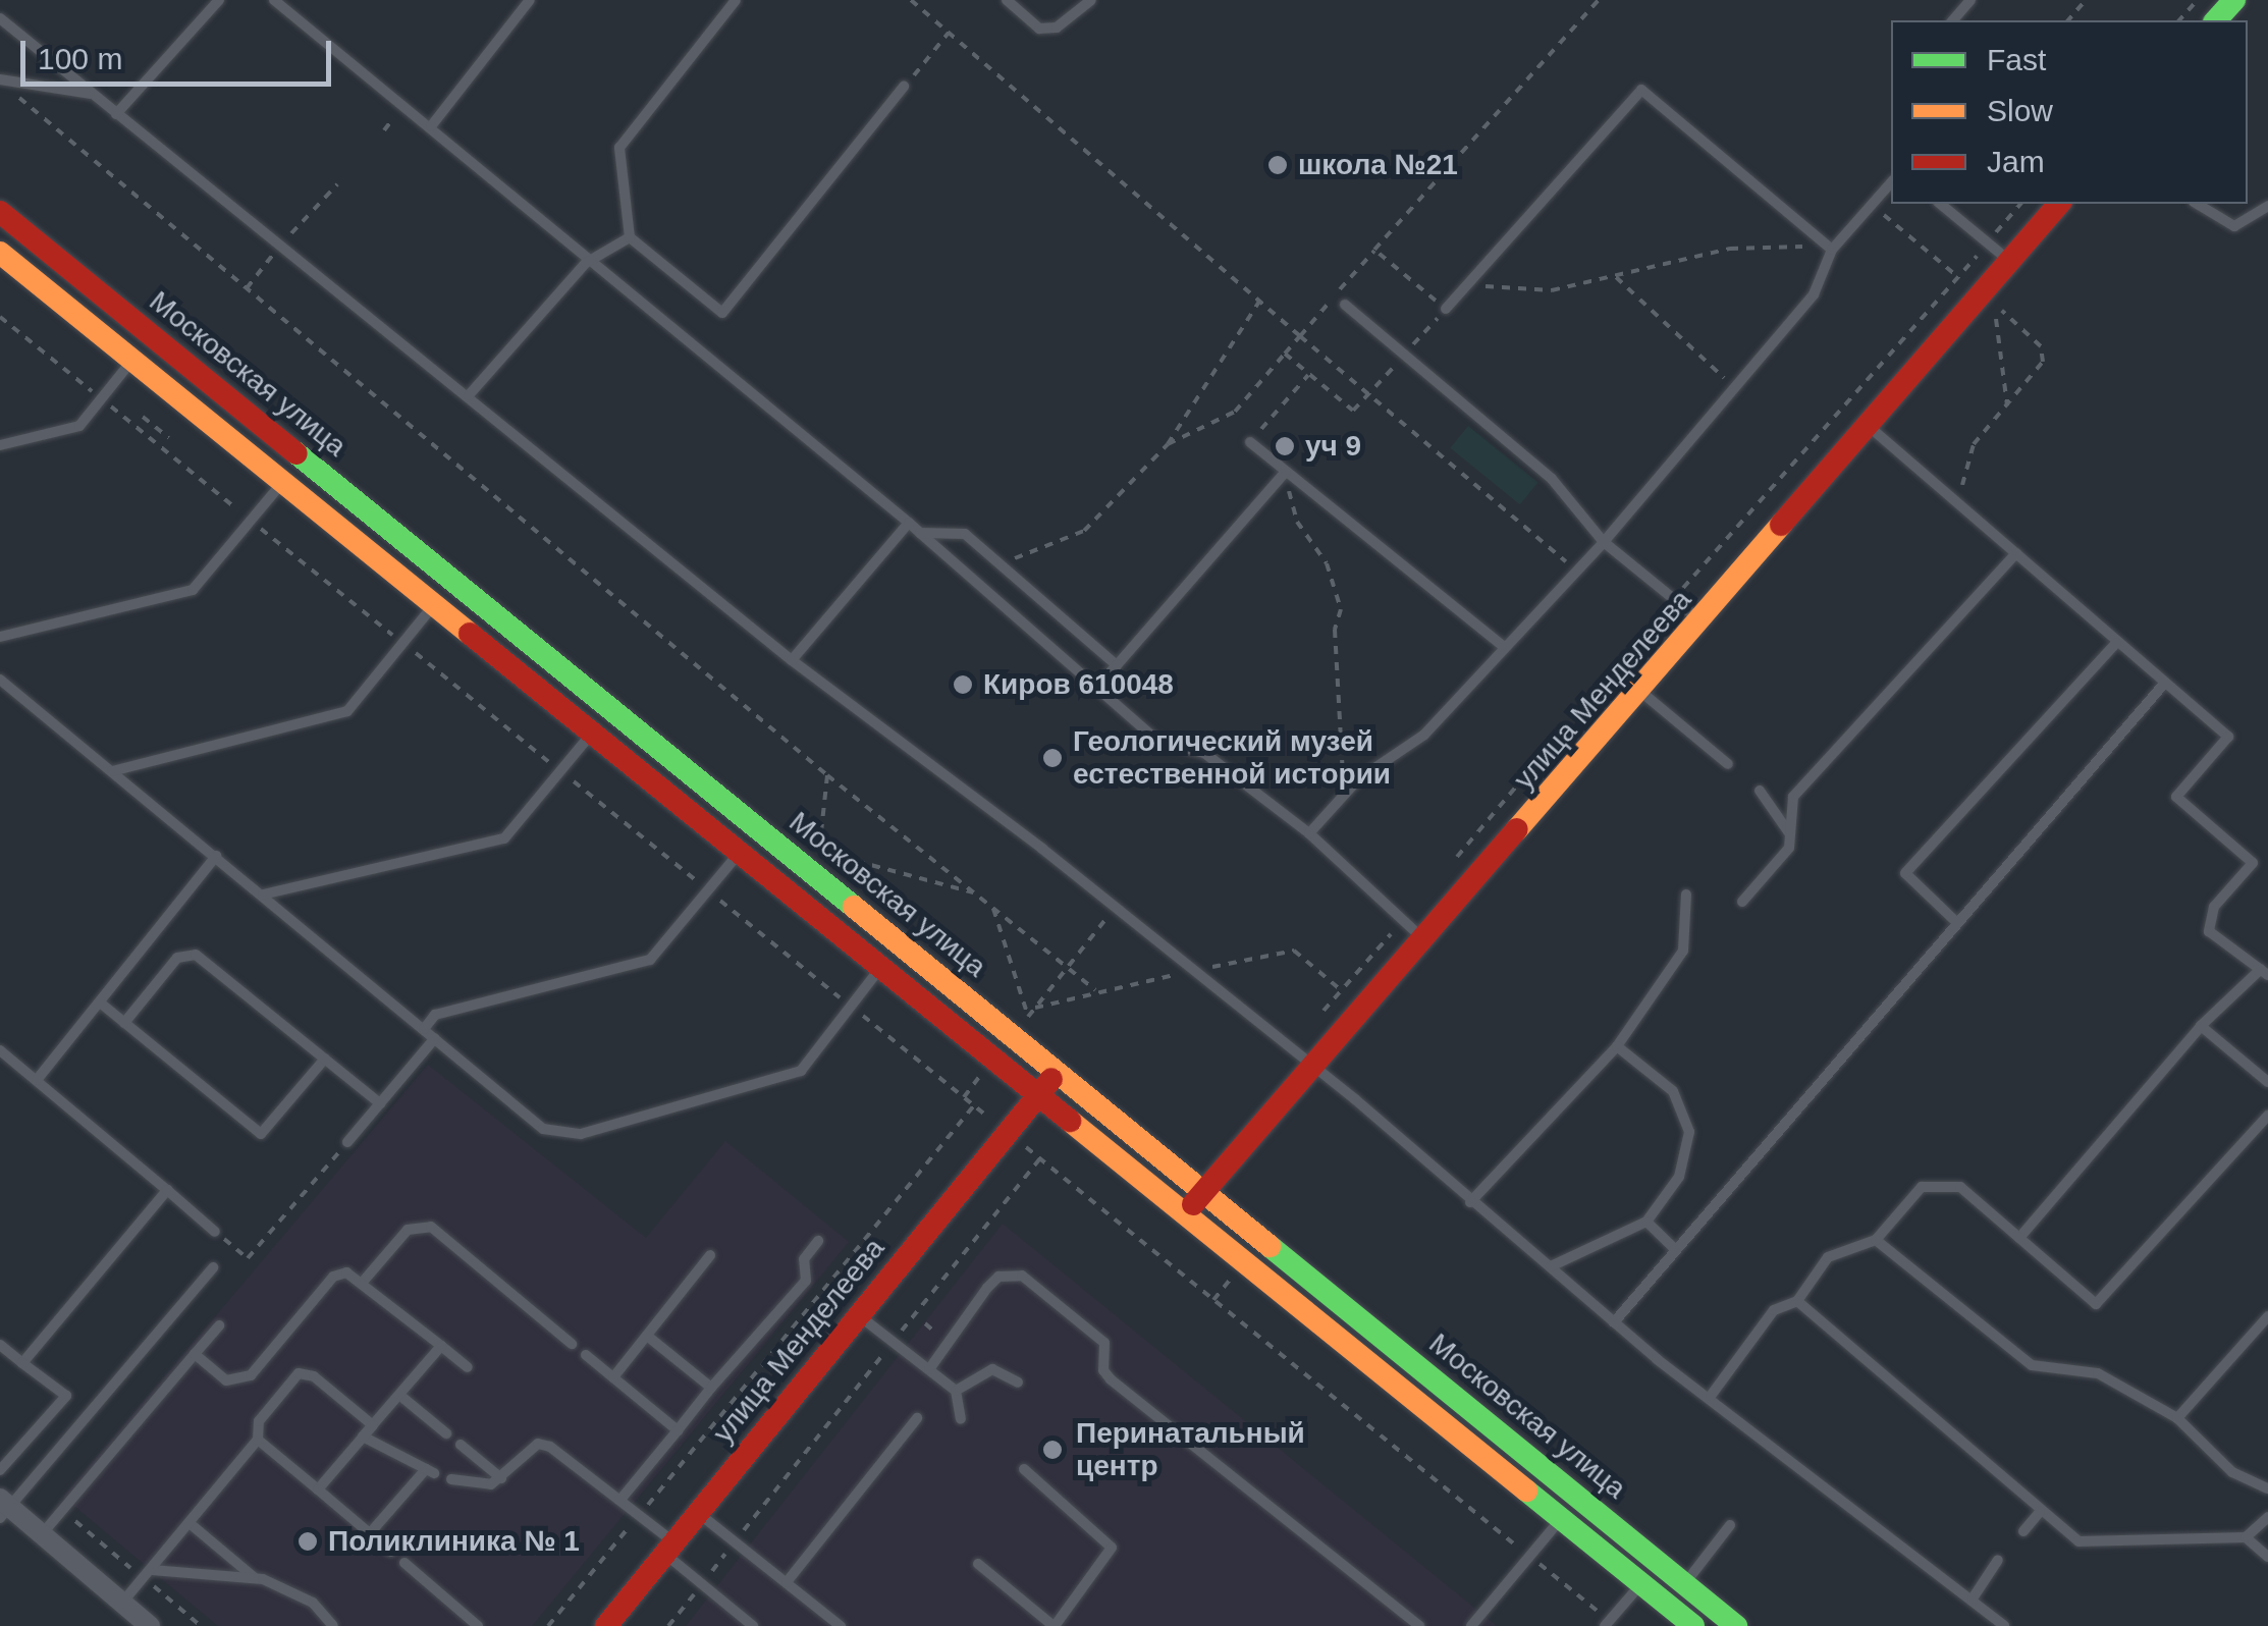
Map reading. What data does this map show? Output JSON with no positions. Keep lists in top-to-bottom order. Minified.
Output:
{"streets":{"main road":["Московская улица","улица Менделеева"]},"crossings":[["Московская улица","улица Менделеева"]],"places":["школа №21","уч 9","Киров 610048","Геологический музей естественной истории","Перинатальный центр","Поликлиника № 1"],"legend":["Fast","Slow","Jam"],"scale_bar":"100 m"}
